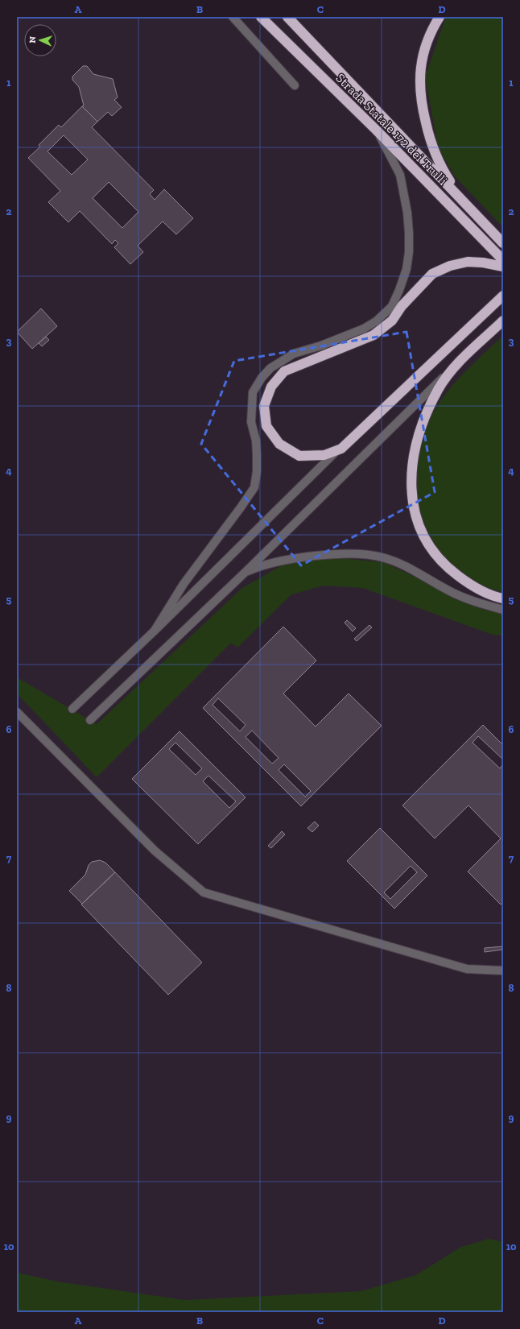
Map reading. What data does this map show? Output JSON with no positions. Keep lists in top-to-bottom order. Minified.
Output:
{"streets":{"highway":["Strada Statale 172 dei Trulli"]},"north":"left","grid":{"columns":["A","B","C","D"],"rows":["1","2","3","4","5","6","7","8","9","10"]}}
